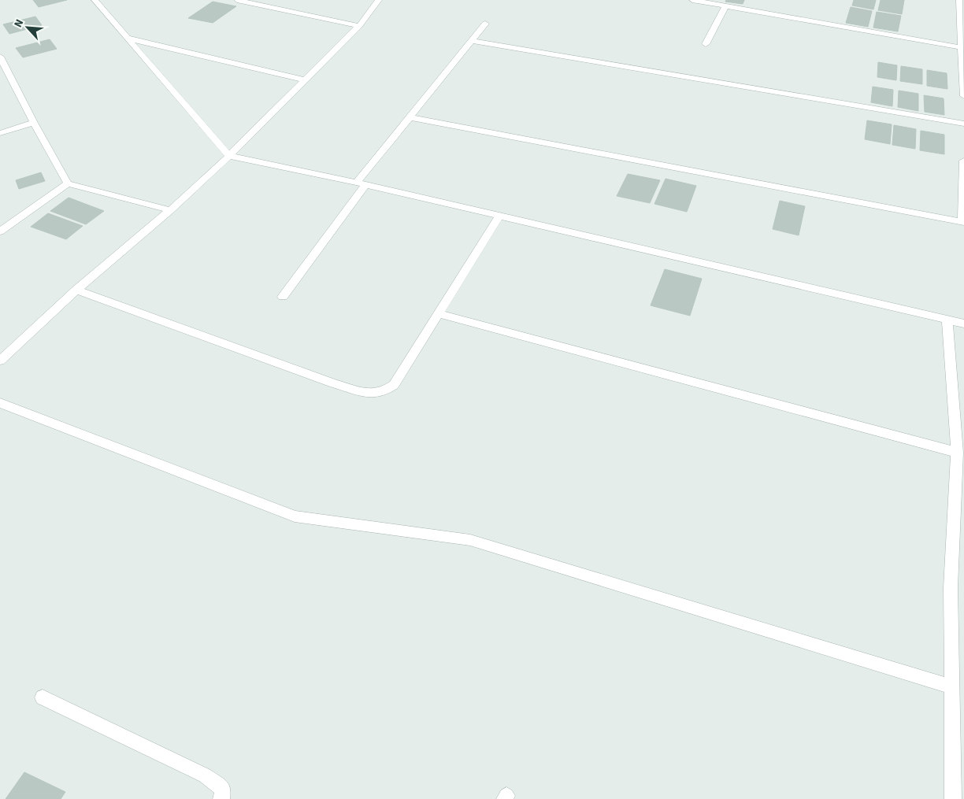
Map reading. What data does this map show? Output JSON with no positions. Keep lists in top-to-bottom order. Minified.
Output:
{"north":"top left"}
